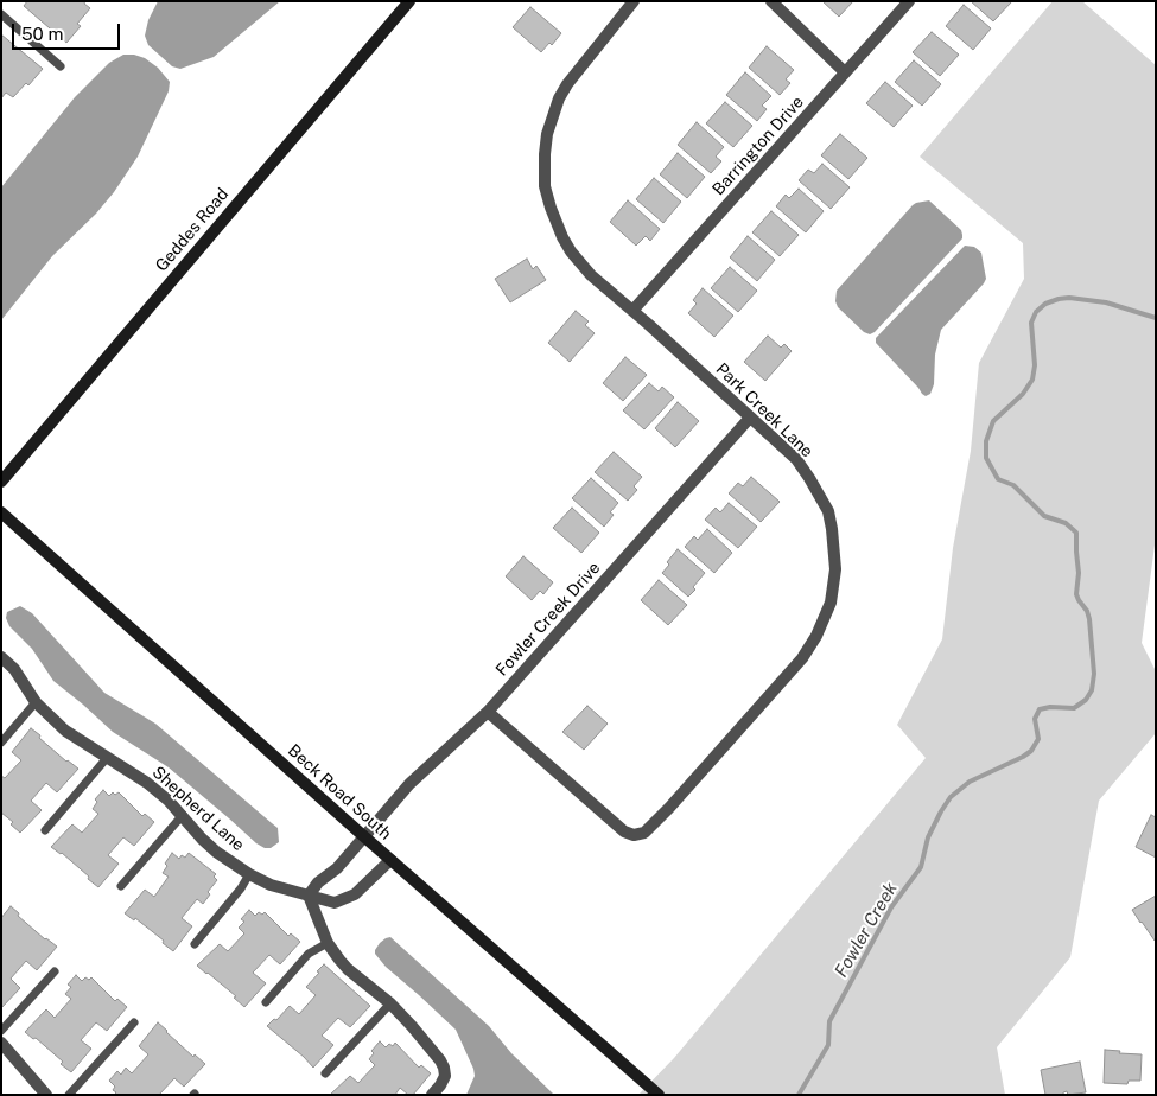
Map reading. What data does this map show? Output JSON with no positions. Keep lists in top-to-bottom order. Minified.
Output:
{"streets":{"main road":["Geddes Road","Beck Road South"],"street":["Barrington Drive","Park Creek Lane","Fowler Creek Drive","Shepherd Lane"]},"crossings":[["Barrington Drive","Park Creek Lane"],["Park Creek Lane","Fowler Creek Drive"],["Fowler Creek Drive","Beck Road South"],["Beck Road South","Shepherd Lane"]],"water":["Fowler Creek"],"scale_bar":"50 m"}
